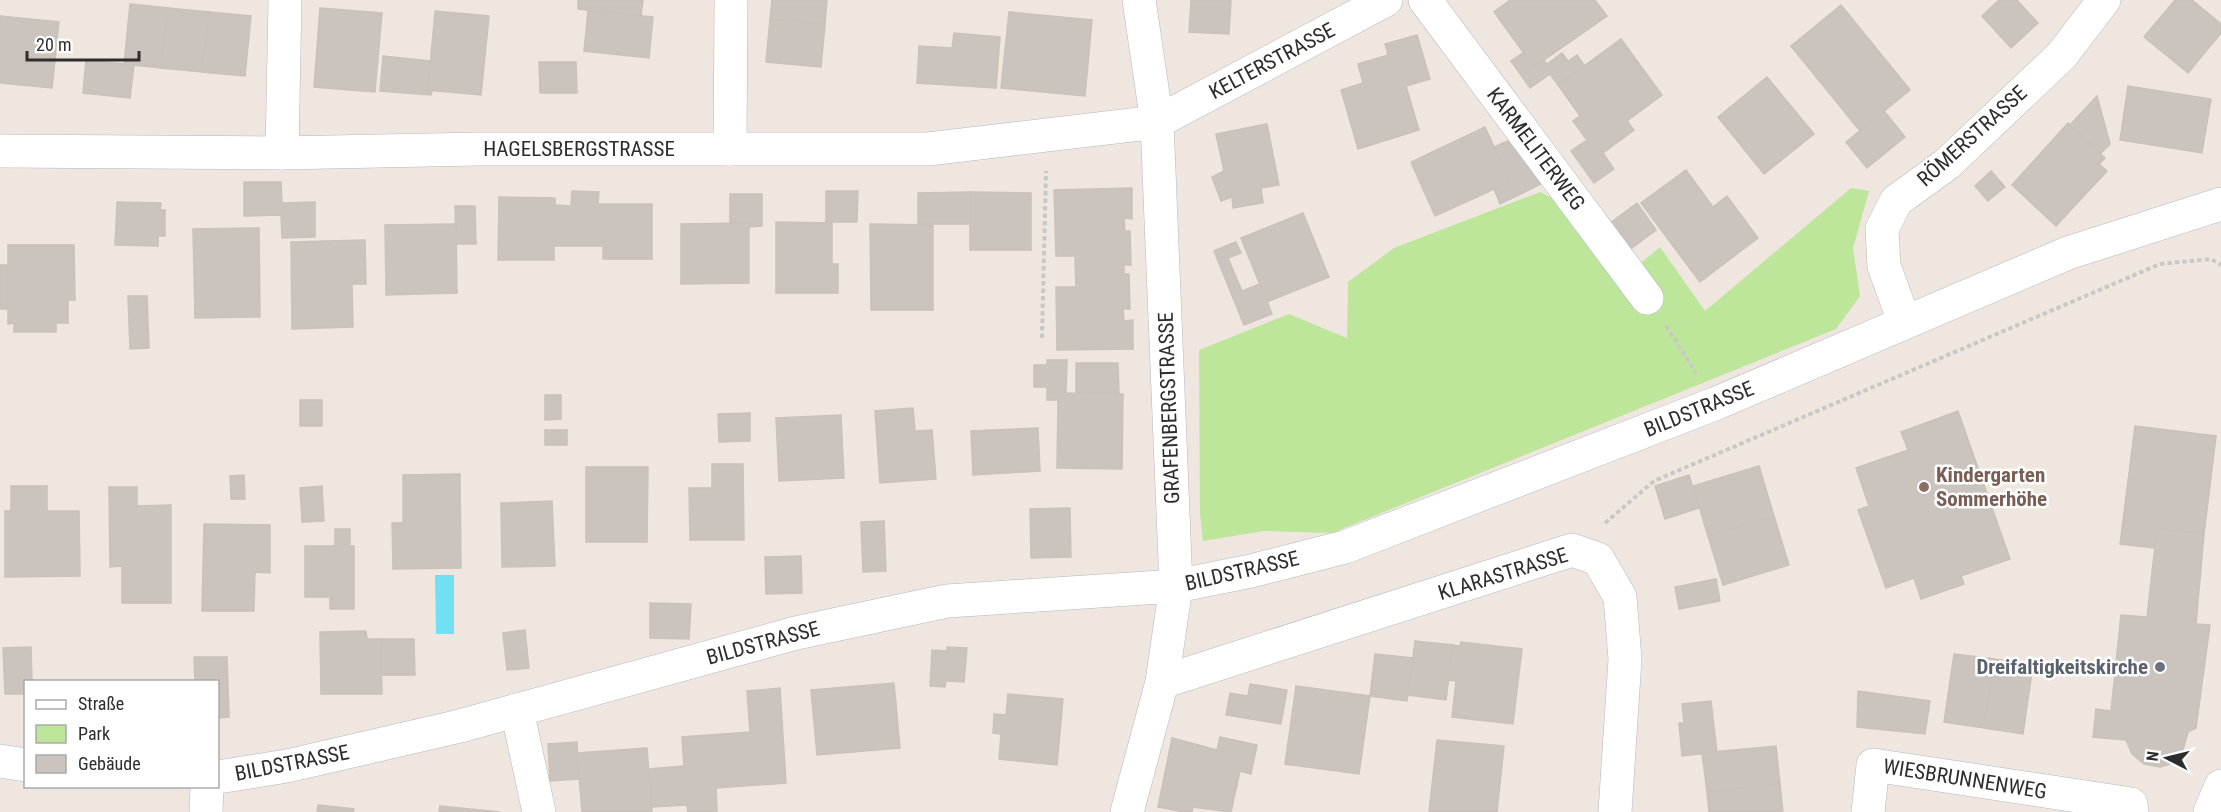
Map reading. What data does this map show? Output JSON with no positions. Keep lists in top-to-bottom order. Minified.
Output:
{"streets":{"street":["KELTERSTRASSE","RÖMERSTRASSE","HAGELSBERGSTRASSE","KARMELITERWEG","GRAFENBERGSTRASSE","BILDSTRASSE","KLARASTRASSE","WIESBRUNNENWEG"]},"crossings":[["KELTERSTRASSE","HAGELSBERGSTRASSE"],["KELTERSTRASSE","GRAFENBERGSTRASSE"],["RÖMERSTRASSE","BILDSTRASSE"],["HAGELSBERGSTRASSE","GRAFENBERGSTRASSE"],["GRAFENBERGSTRASSE","BILDSTRASSE"],["GRAFENBERGSTRASSE","KLARASTRASSE"]],"places":["Kindergarten Sommerhöhe","Dreifaltigkeitskirche"],"legend":["Straße","Park","Gebäude"],"scale_bar":"20 m","north":"left"}
